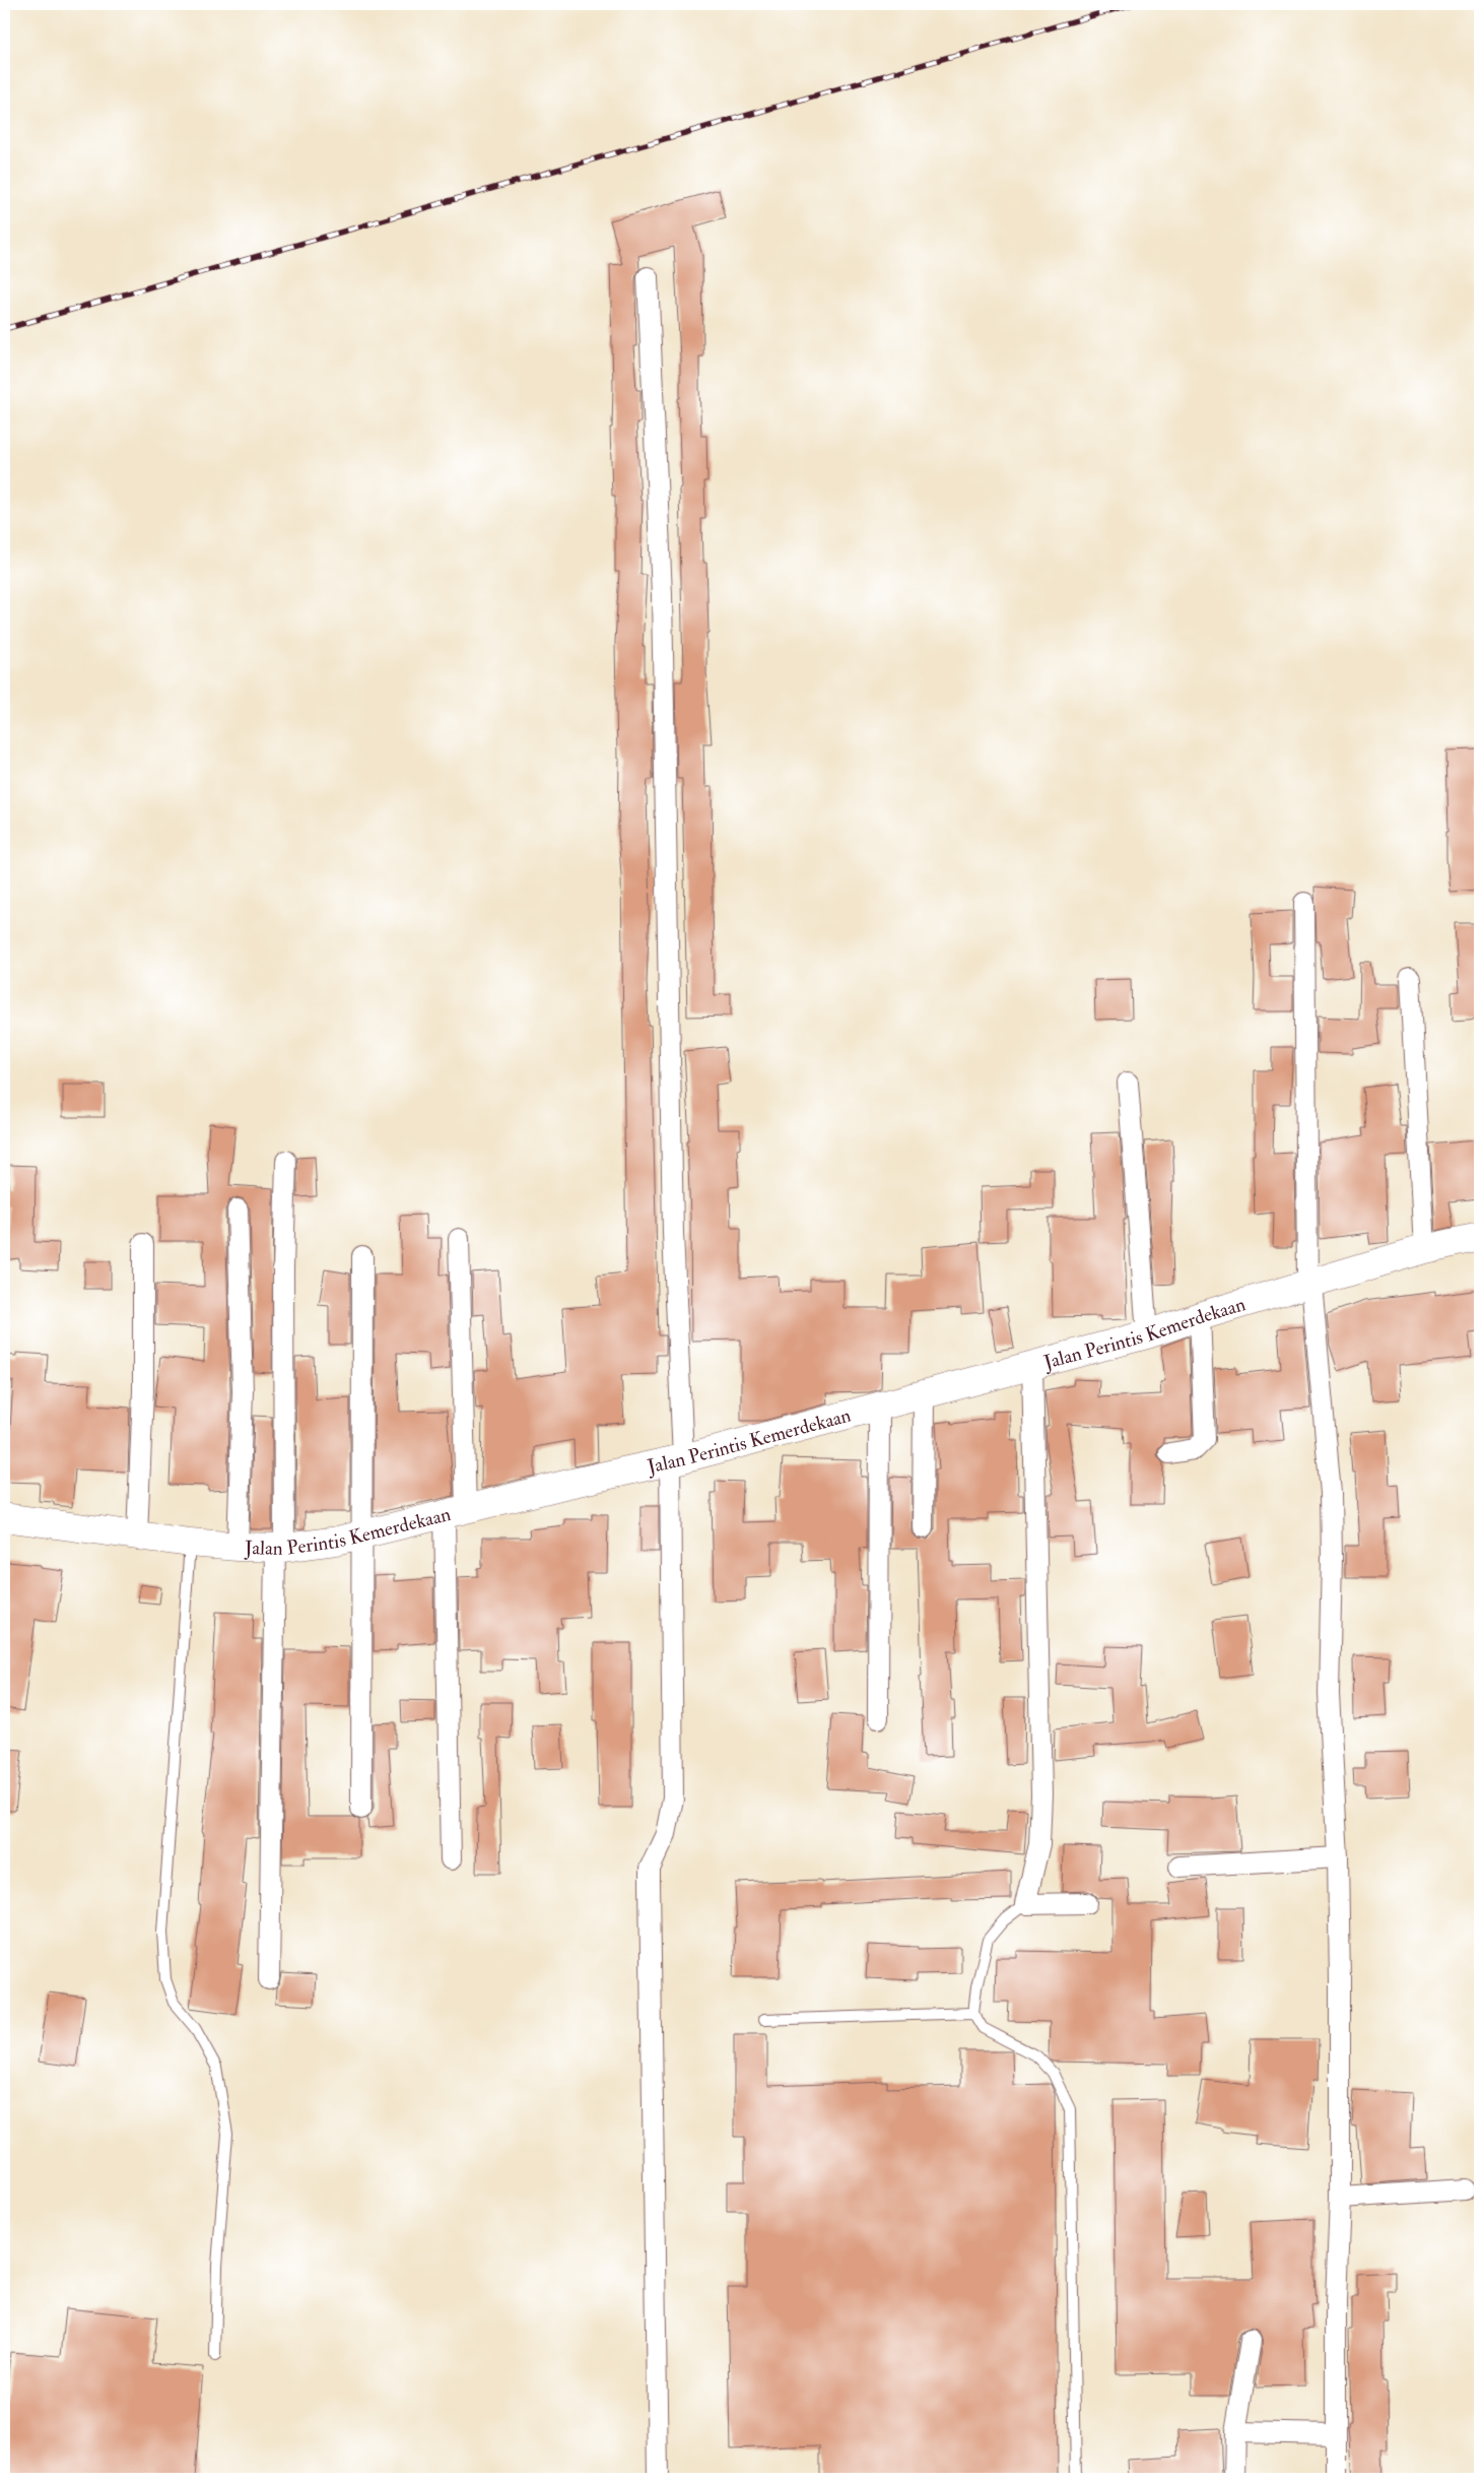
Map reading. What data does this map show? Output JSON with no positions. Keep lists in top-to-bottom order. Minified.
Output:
{"streets":{"street":["Jalan Perintis Kemerdekaan"]}}
